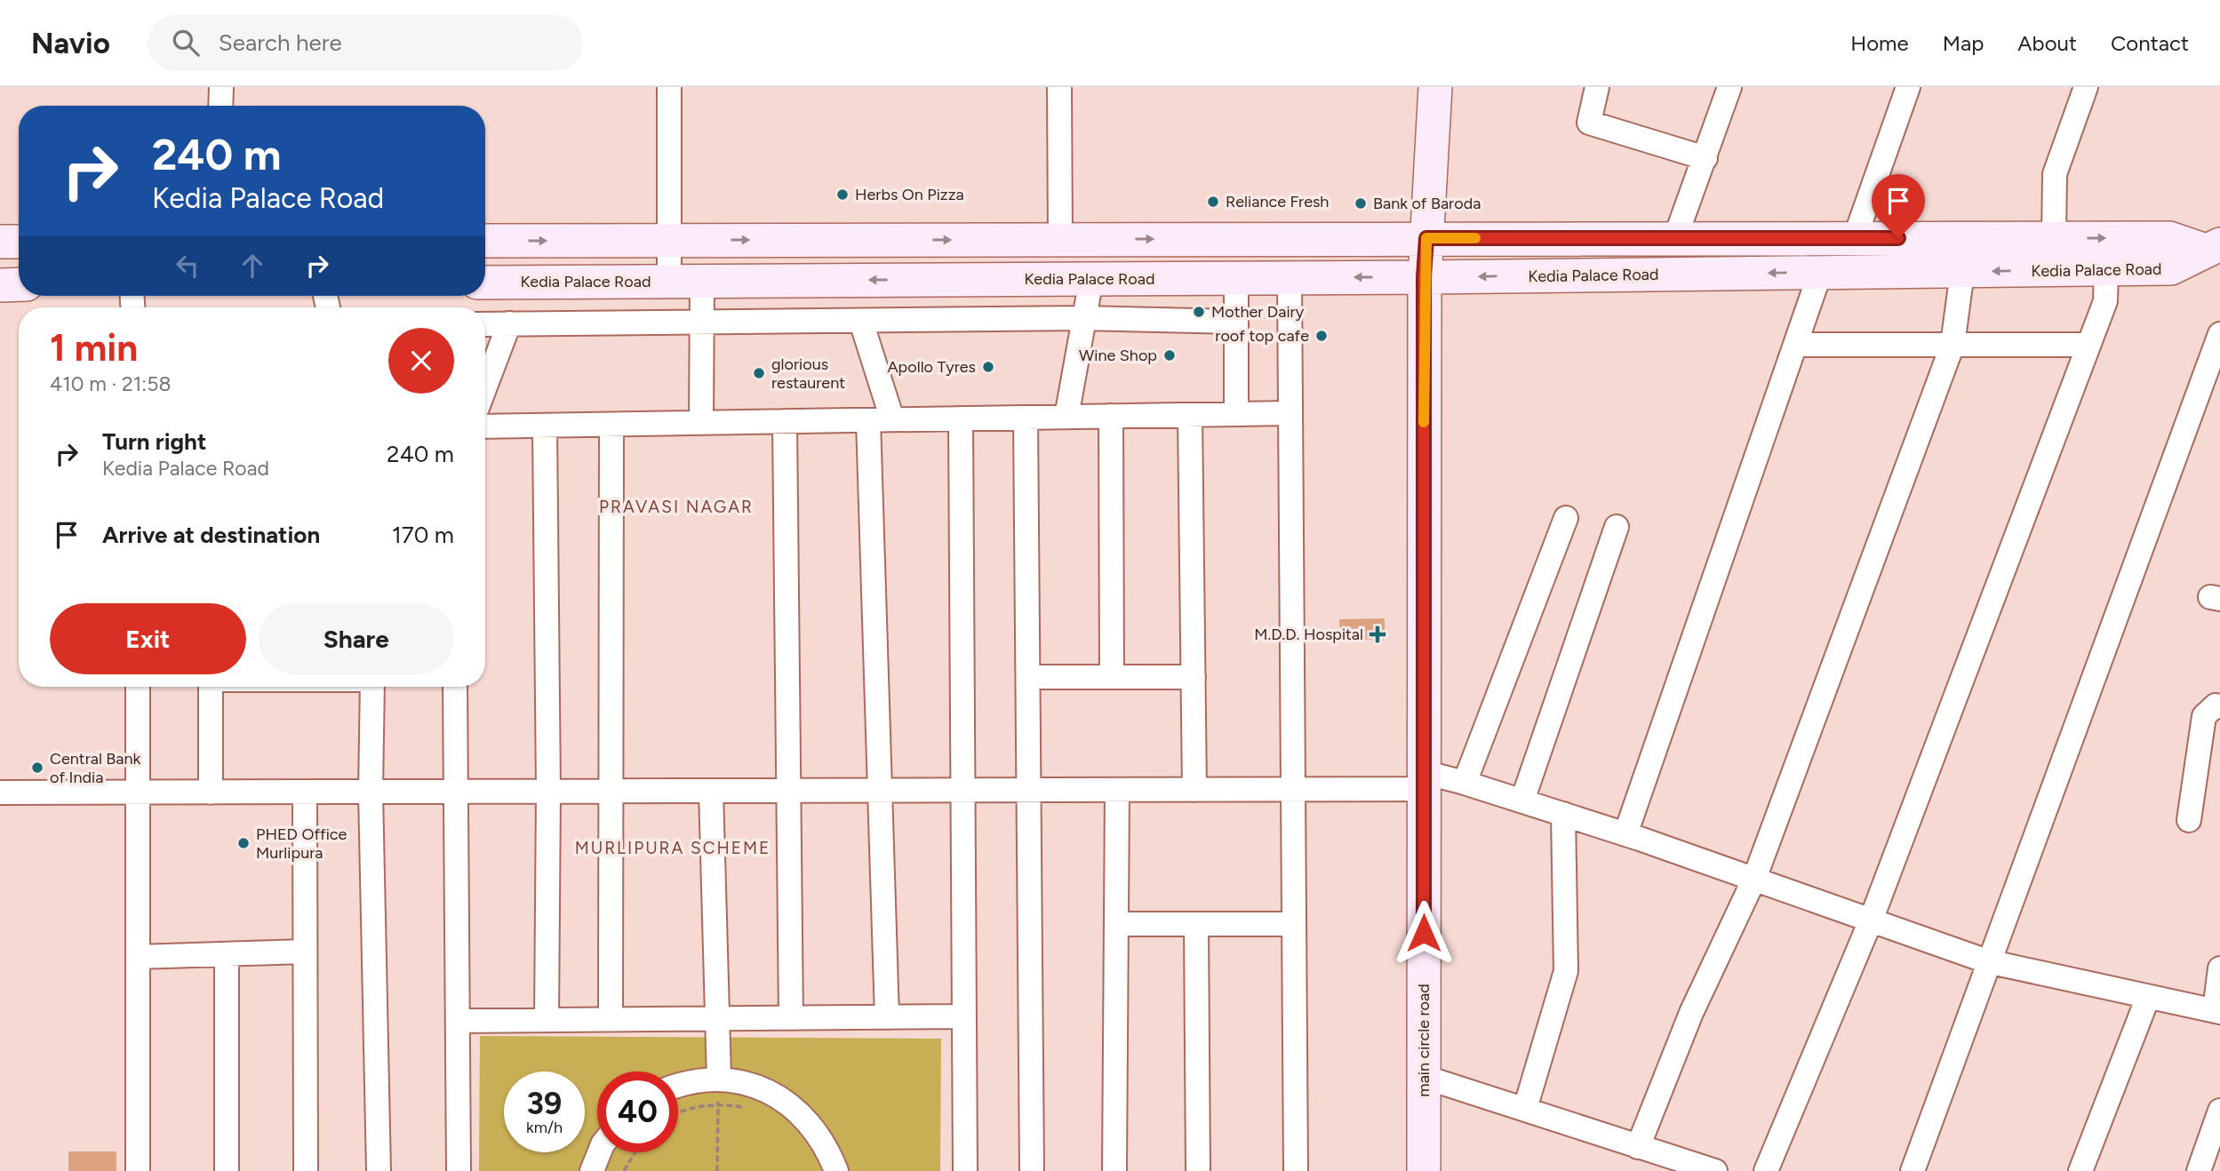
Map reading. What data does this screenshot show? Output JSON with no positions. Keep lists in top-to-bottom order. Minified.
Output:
{"streets":{"street":["Kedia Palace Road","main circle road"]},"crossings":[["Kedia Palace Road","main circle road"]],"districts":["PRAVASI NAGAR","MURLIPURA SCHEME"],"places":{"other":["Herbs On Pizza","Reliance Fresh","Bank of Baroda","Mother Dairy","roof top cafe","Wine Shop","Apollo Tyres","glorious restaurent","Central Bank of India","PHED Office Murlipura"],"health":["M.D.D. Hospital"]},"page":{"header":"Navio","search":"Search here","nav":["Home","Map","About","Contact"],"turn":["240 m","Kedia Palace Road"],"heading":["1 min","410 m · 21:58"],"list":[{"name":"Turn right","note":"Kedia Palace Road","value":"240 m"},{"name":"Arrive at destination","value":"170 m"}],"buttons":["Exit","Share"],"speed":"39 km/h","limit":"40"}}
